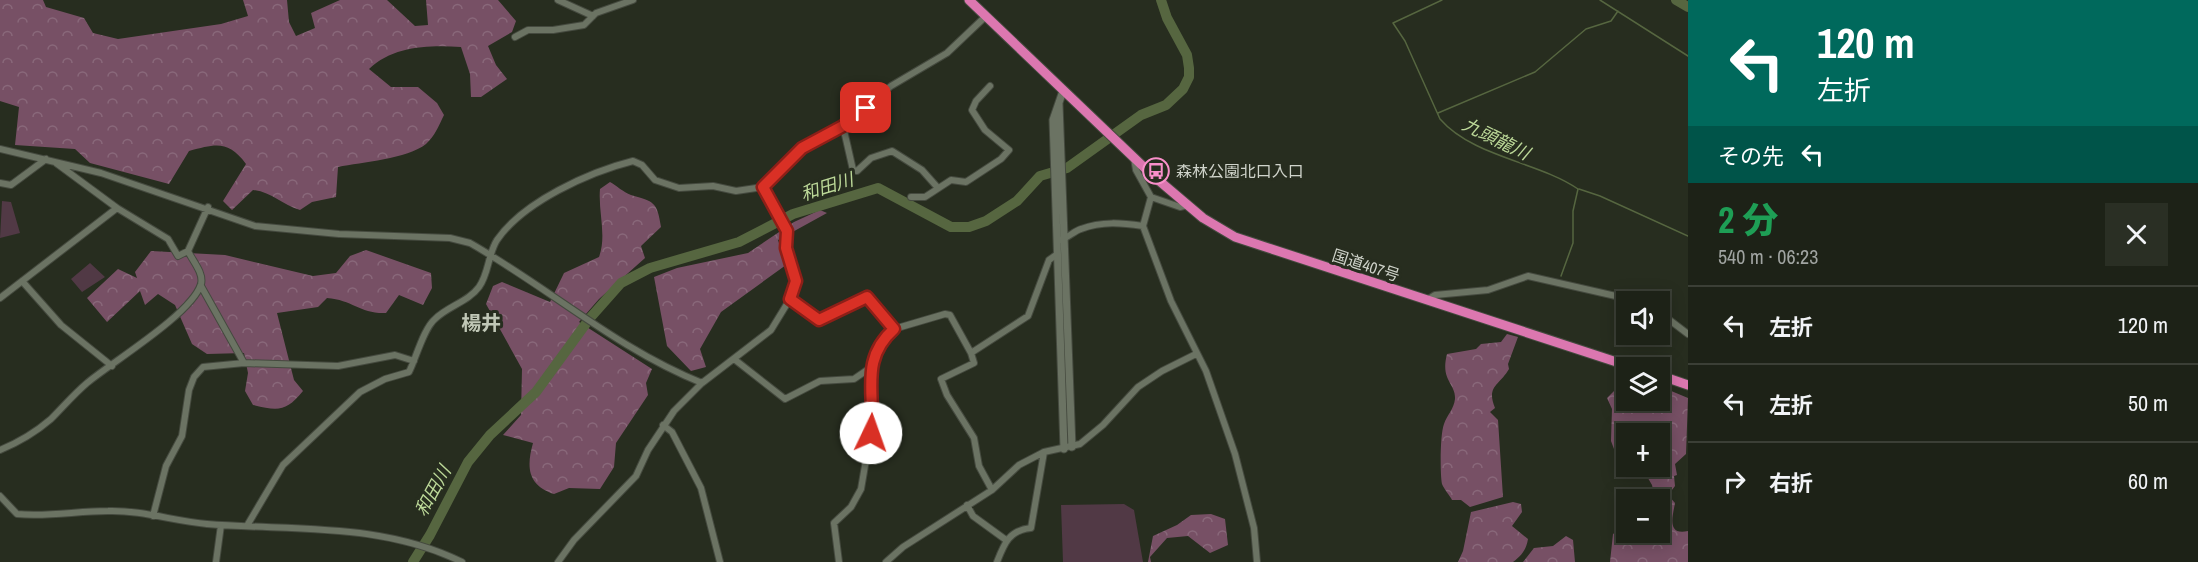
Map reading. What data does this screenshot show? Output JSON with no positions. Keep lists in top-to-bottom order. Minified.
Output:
{"streets":{"highway":["国道407号"]},"districts":["楊井"],"water":["九頭龍川","和田川"],"places":{"bus stop":["森林公園北口入口"]},"page":{"turn":["120 m","左折"],"then":"その先","heading":["2 分","540 m · 06:23"],"list":[{"name":"左折","value":"120 m"},{"name":"左折","value":"50 m"},{"name":"右折","value":"60 m"}],"map_buttons":["+","−"]}}
